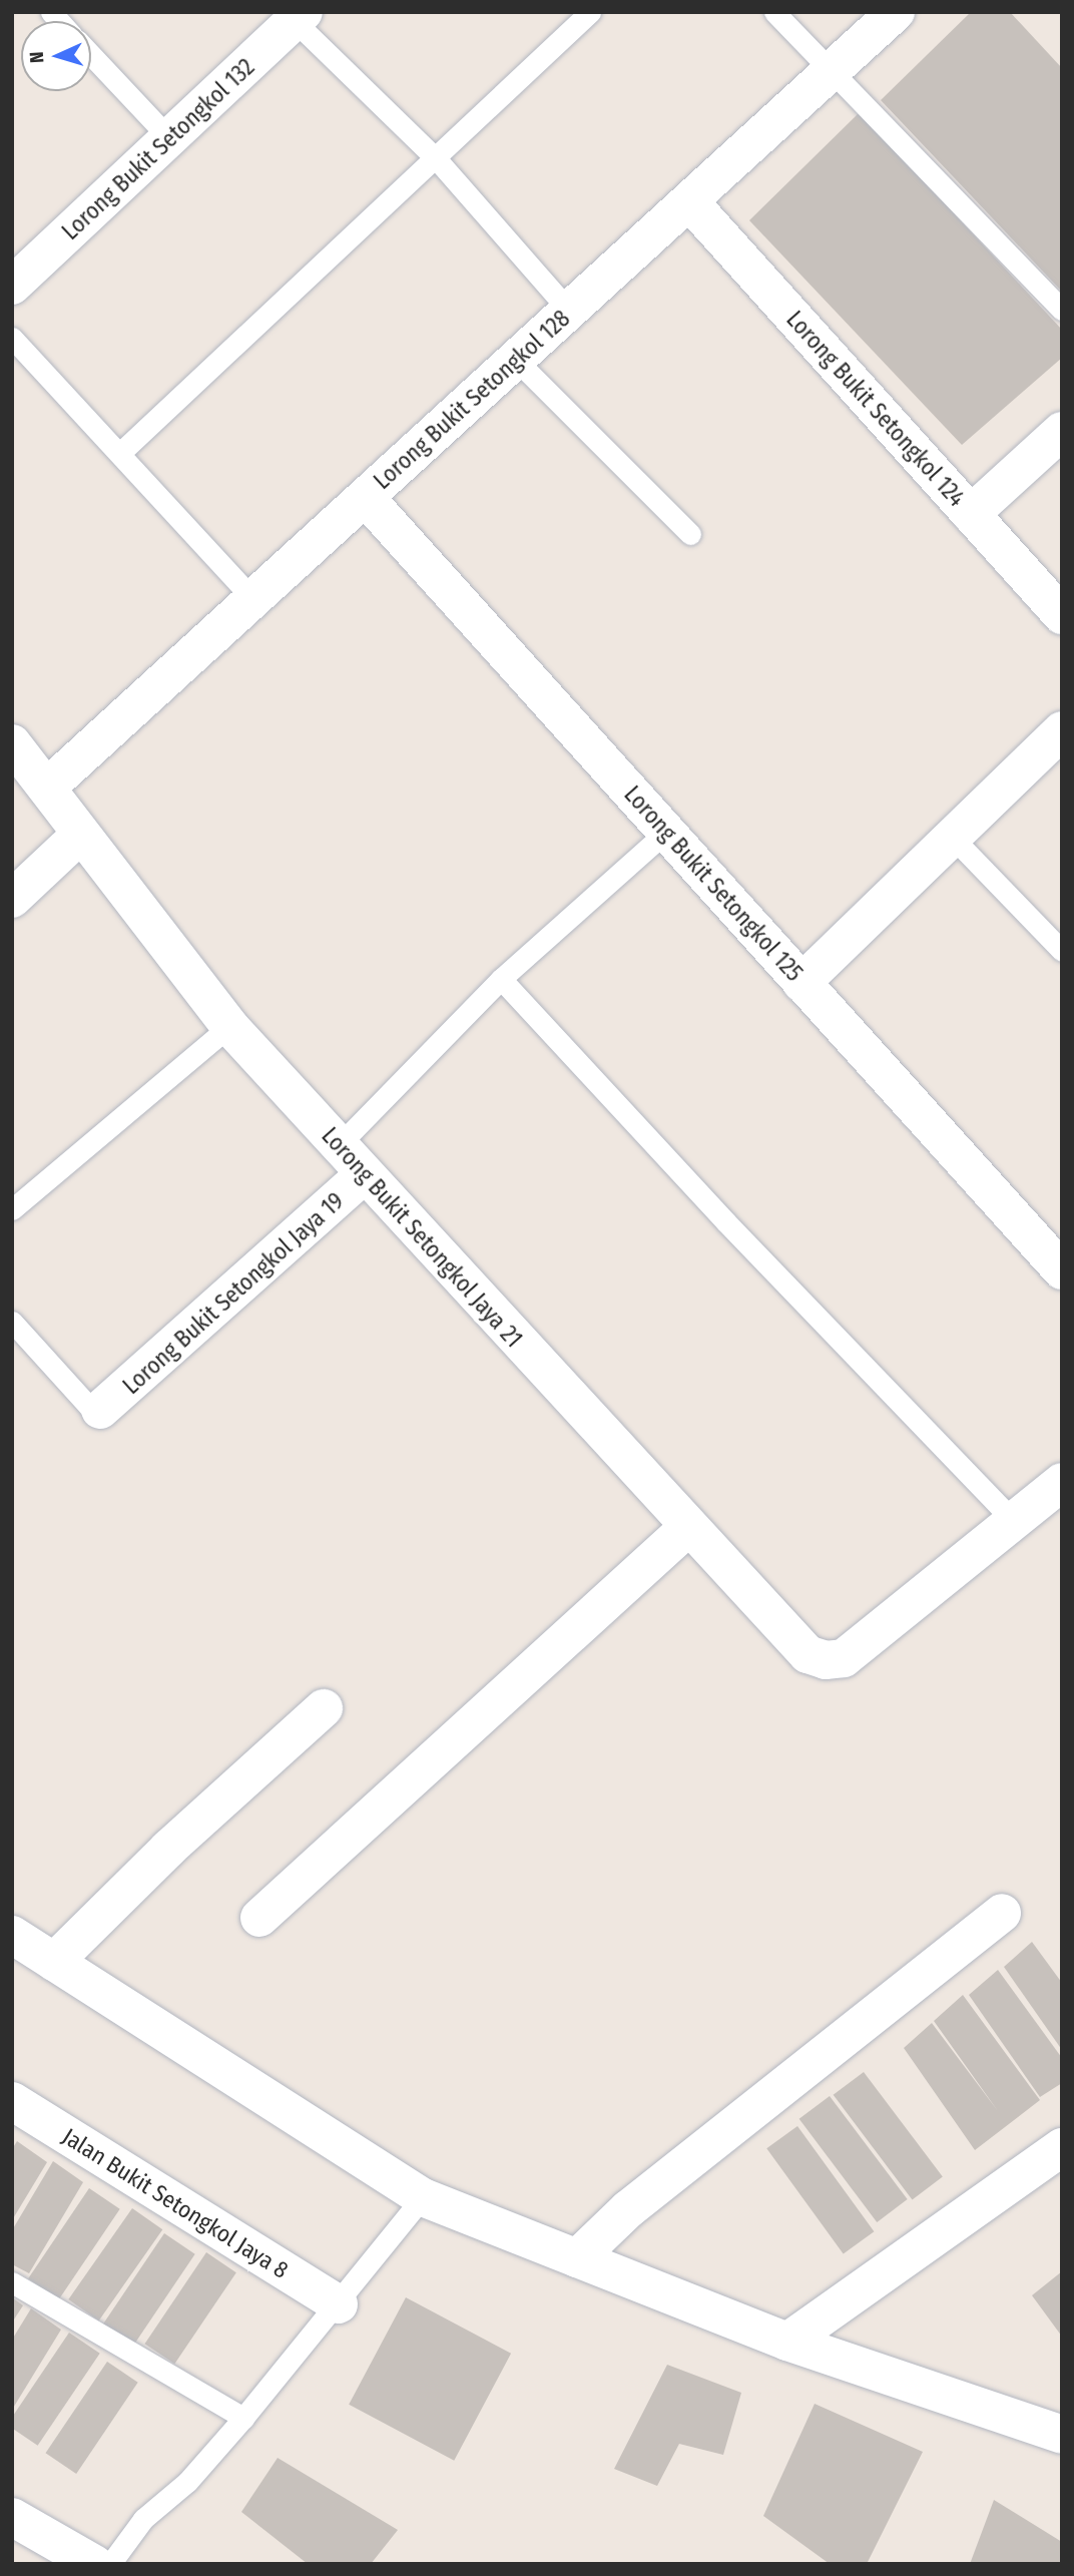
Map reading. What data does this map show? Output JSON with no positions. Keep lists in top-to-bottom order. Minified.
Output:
{"streets":{"street":["Lorong Bukit Setongkol 132","Lorong Bukit Setongkol 128","Lorong Bukit Setongkol 124","Lorong Bukit Setongkol 125","Lorong Bukit Setongkol Jaya 21","Lorong Bukit Setongkol Jaya 19","Jalan Bukit Setongkol Jaya 8"]},"crossings":[["Lorong Bukit Setongkol 128","Lorong Bukit Setongkol 124"],["Lorong Bukit Setongkol 128","Lorong Bukit Setongkol 125"],["Lorong Bukit Setongkol 128","Lorong Bukit Setongkol Jaya 21"],["Lorong Bukit Setongkol Jaya 21","Lorong Bukit Setongkol Jaya 19"]],"north":"left"}
